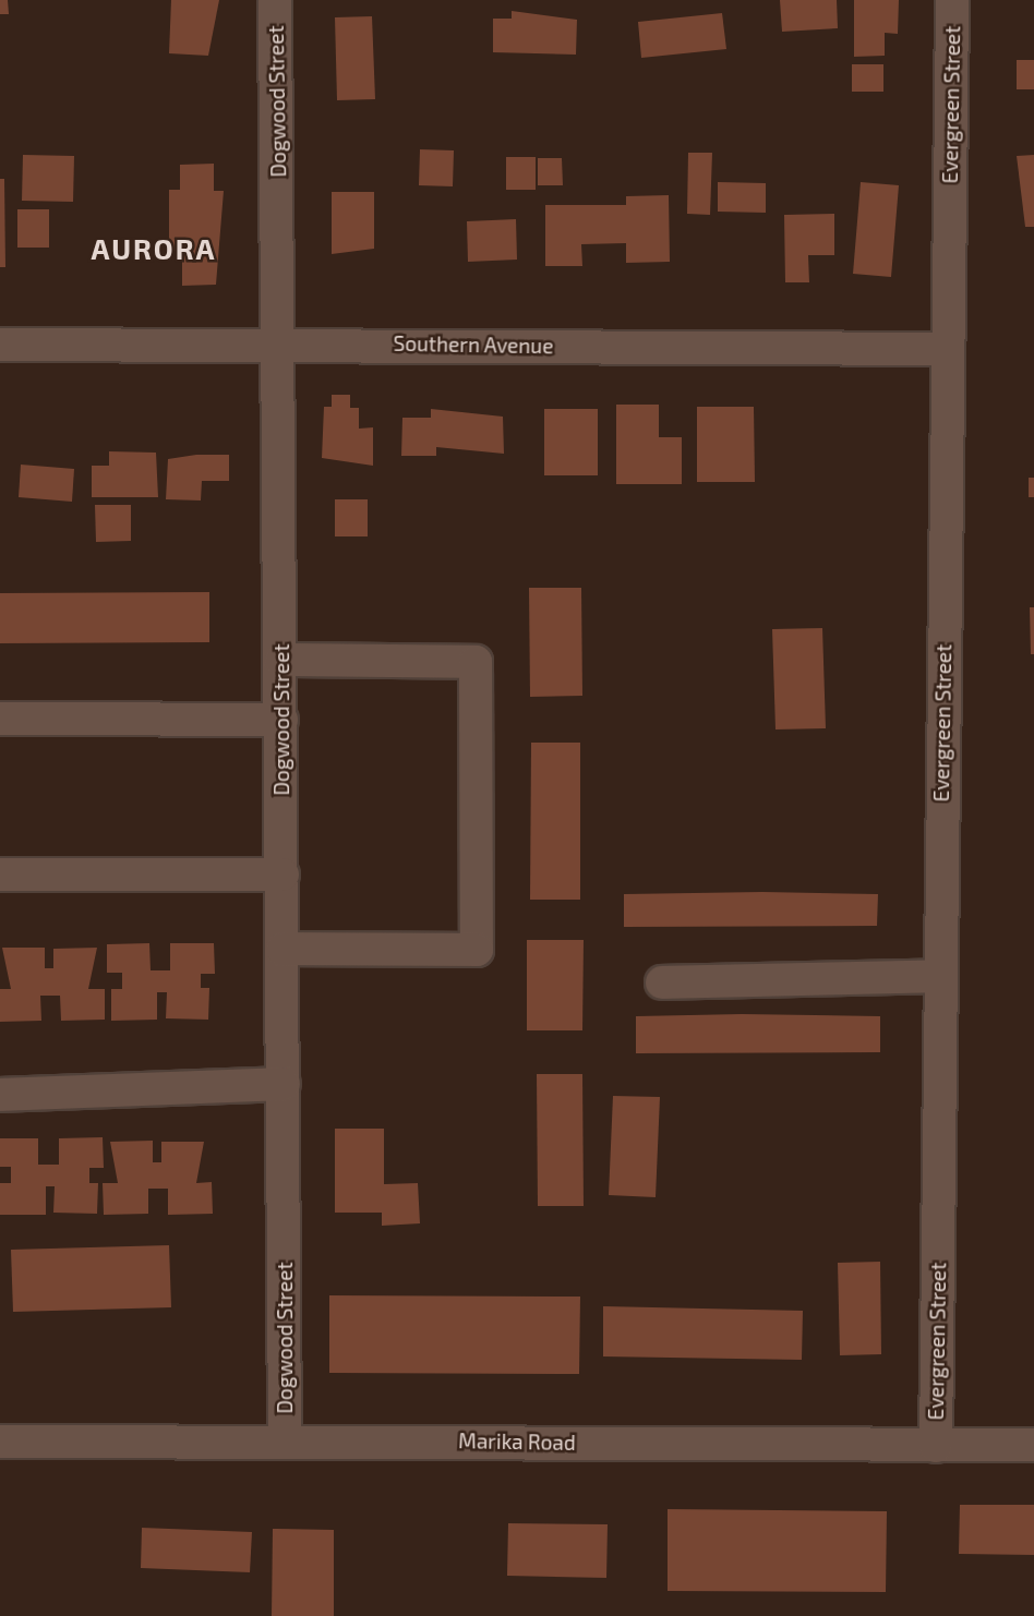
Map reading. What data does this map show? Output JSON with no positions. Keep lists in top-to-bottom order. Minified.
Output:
{"streets":{"street":["Dogwood Street","Evergreen Street","Southern Avenue","Marika Road"]},"crossings":[["Dogwood Street","Southern Avenue"],["Dogwood Street","Marika Road"],["Evergreen Street","Southern Avenue"],["Evergreen Street","Marika Road"]],"districts":["AURORA"]}
